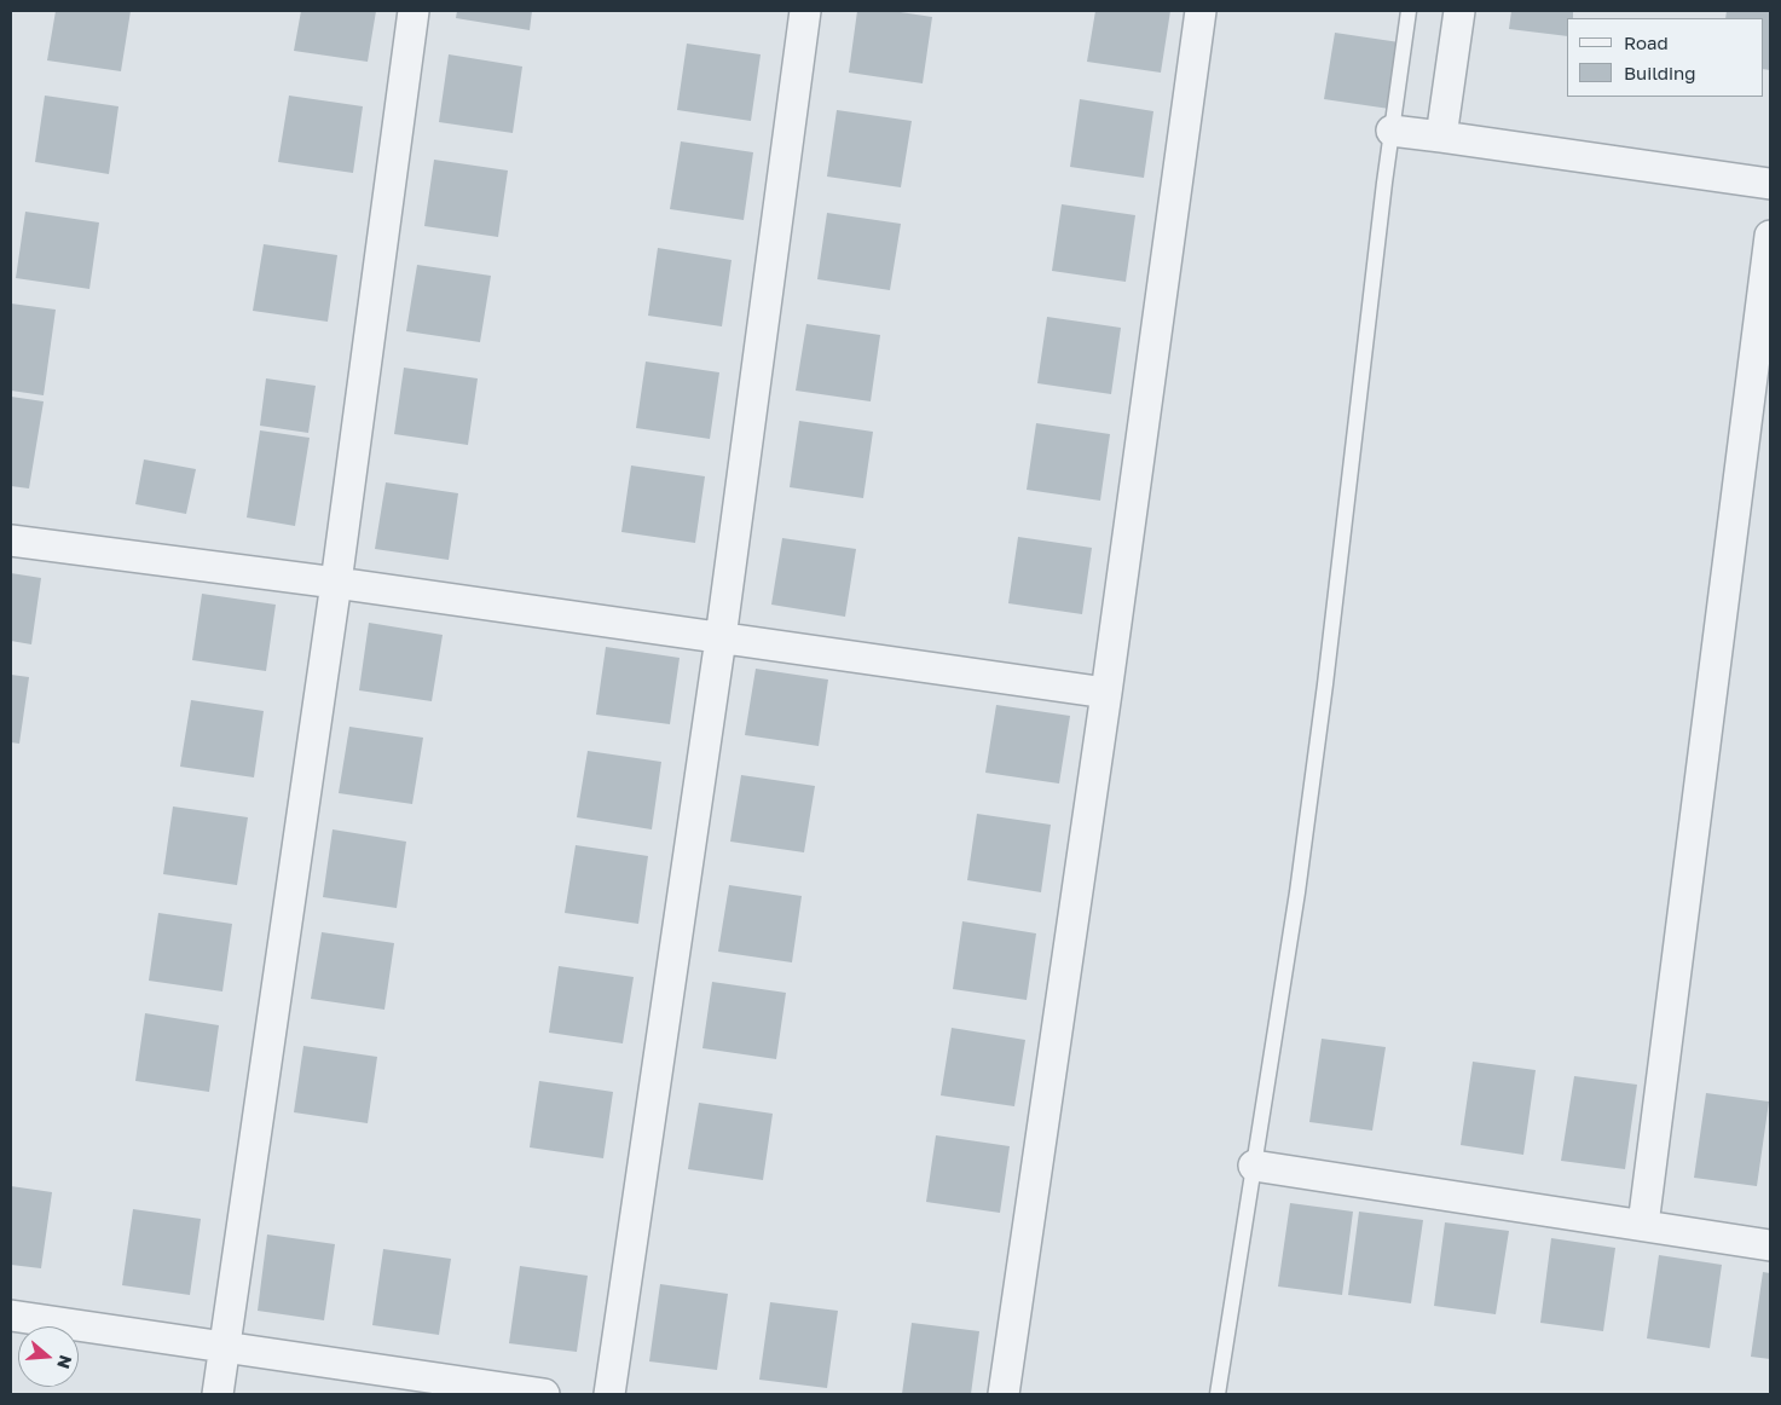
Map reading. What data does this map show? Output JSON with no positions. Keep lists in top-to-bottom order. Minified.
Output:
{"legend":["Road","Building"],"north":"right"}
